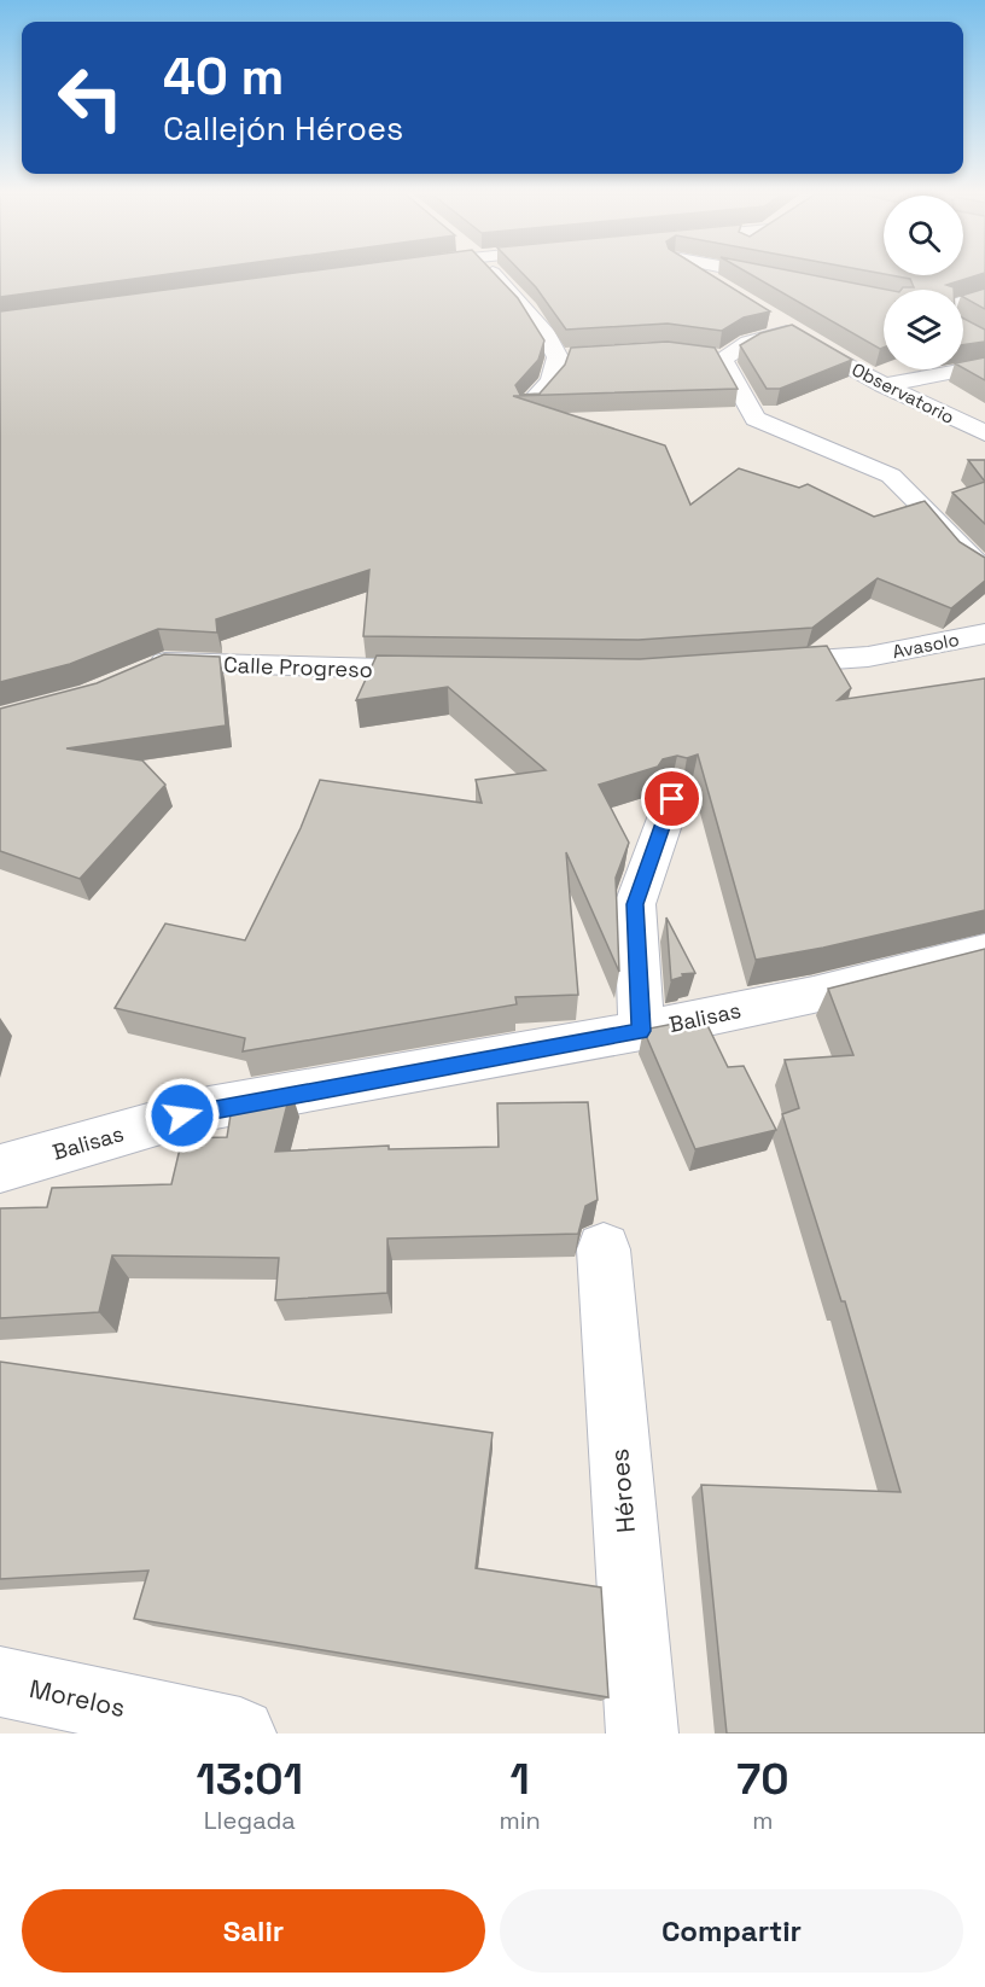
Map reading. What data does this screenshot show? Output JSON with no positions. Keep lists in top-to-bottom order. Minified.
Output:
{"streets":{"street":["Observatorio","Avasolo","Calle Progreso","Balisas","Héroes","Morelos"]},"page":{"turn":["40 m","Callejón Héroes"],"eta":["13:01","Llegada","1","min","70","m"],"buttons":["Salir","Compartir"]}}
